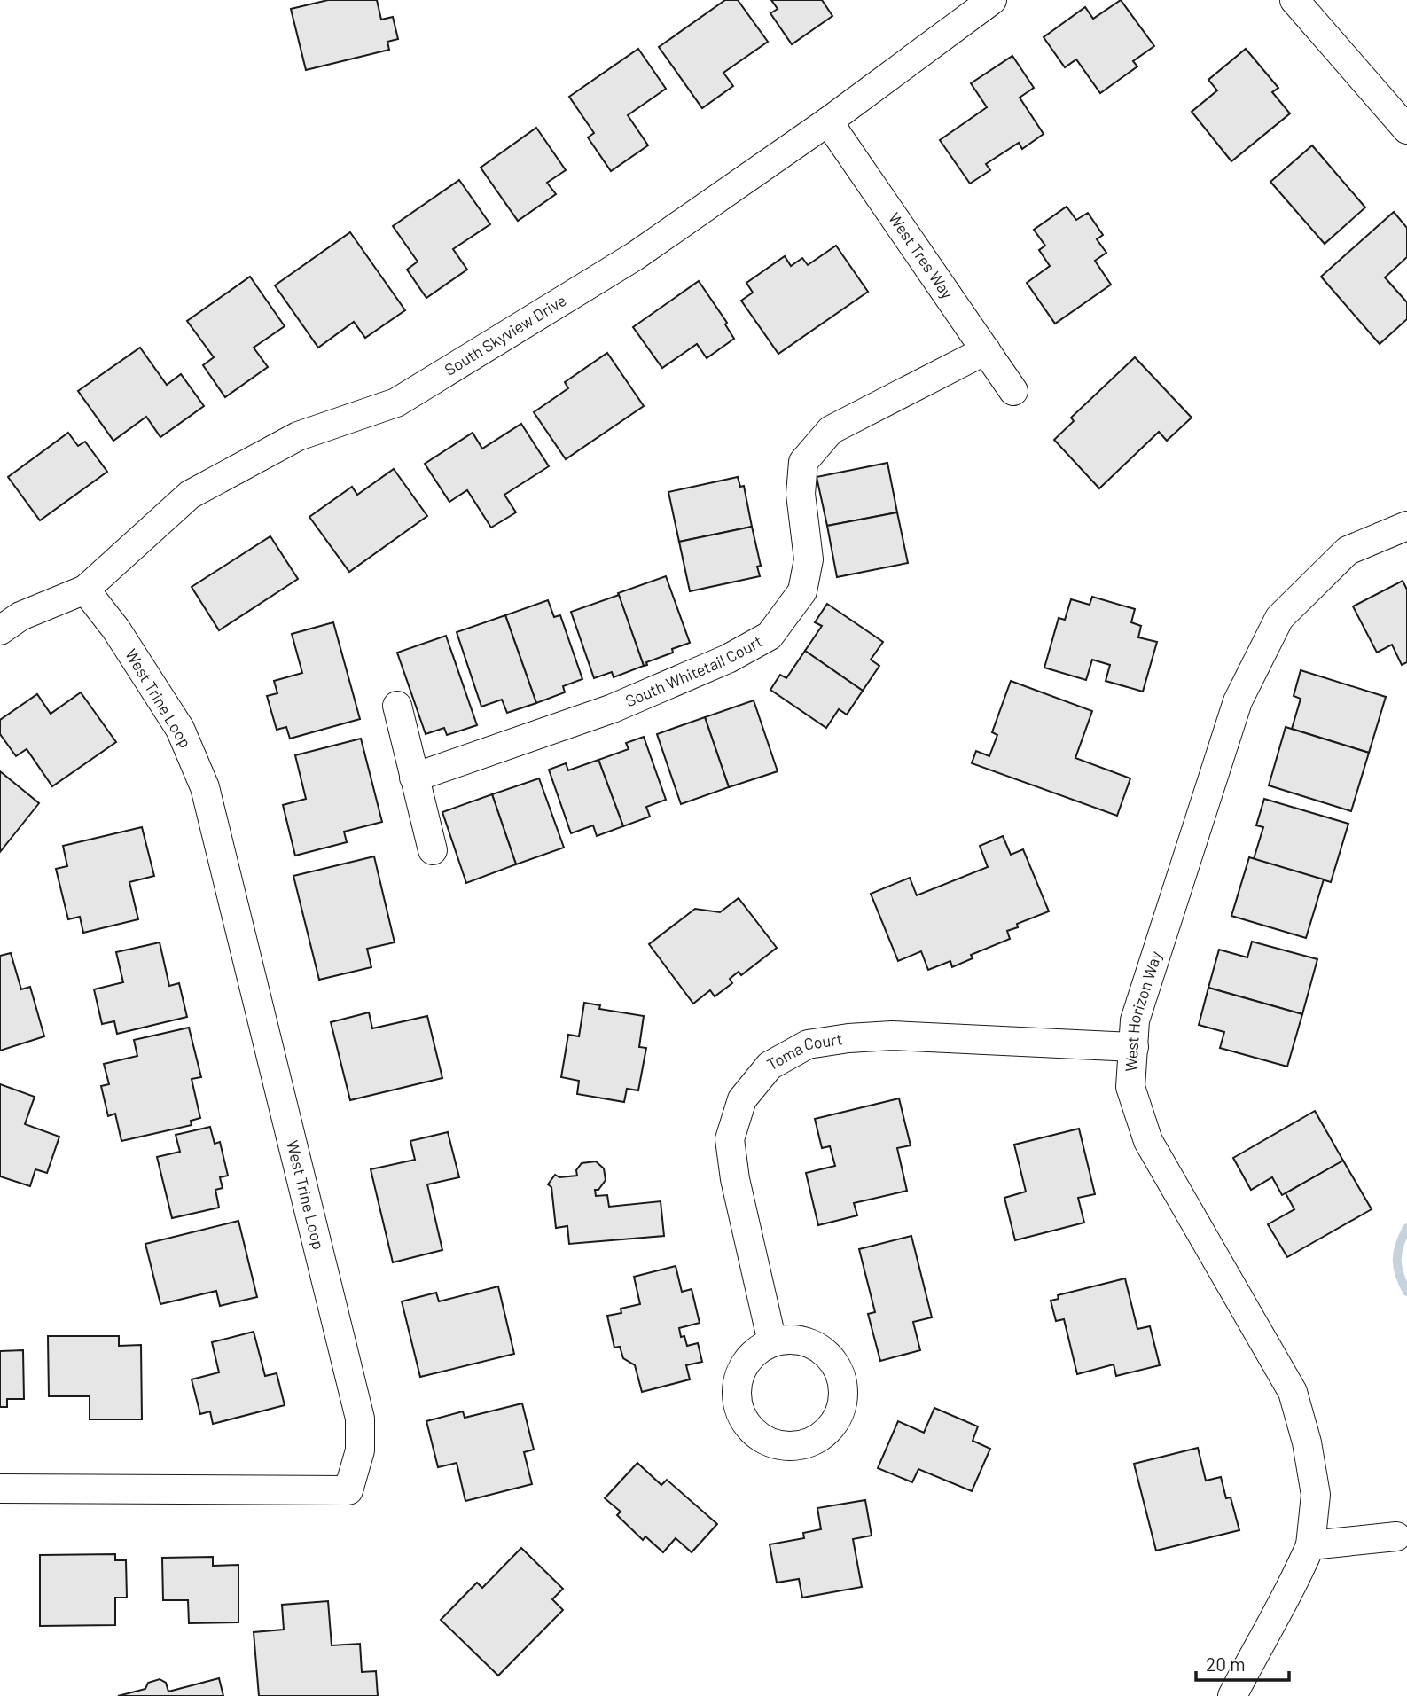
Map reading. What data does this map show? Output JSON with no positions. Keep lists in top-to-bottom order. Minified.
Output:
{"streets":{"street":["West Tres Way","South Skyview Drive","South Whitetail Court","West Trine Loop","West Horizon Way","Toma Court"]},"crossings":[["West Tres Way","South Skyview Drive"],["West Tres Way","South Whitetail Court"],["South Skyview Drive","West Trine Loop"],["West Horizon Way","Toma Court"]],"scale_bar":"20 m"}
